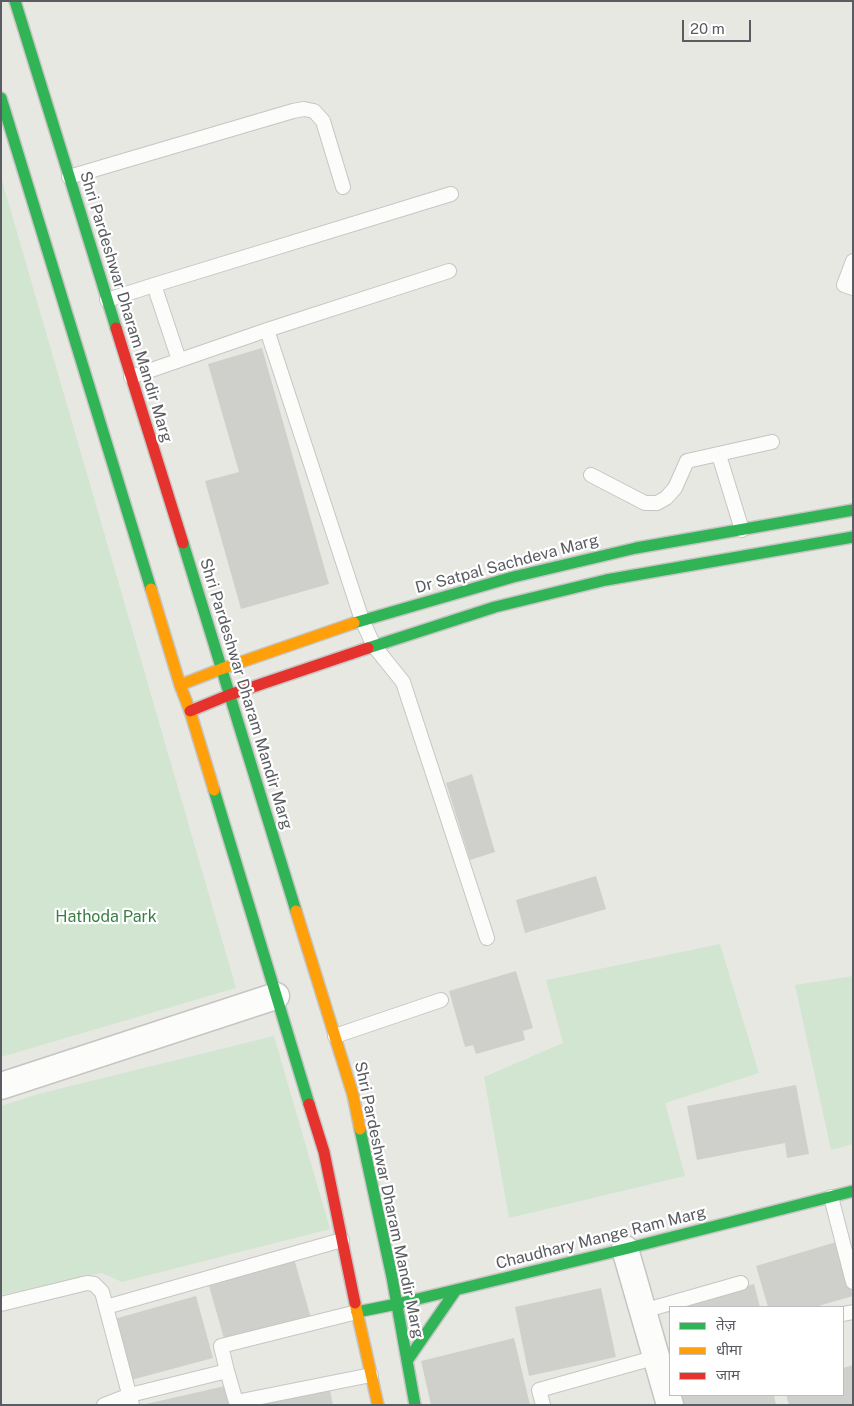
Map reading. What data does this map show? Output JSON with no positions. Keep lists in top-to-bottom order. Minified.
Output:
{"streets":{"main road":["Shri Pardeshwar Dharam Mandir Marg","Dr Satpal Sachdeva Marg","Chaudhary Mange Ram Marg"]},"crossings":[["Shri Pardeshwar Dharam Mandir Marg","Dr Satpal Sachdeva Marg"],["Shri Pardeshwar Dharam Mandir Marg","Chaudhary Mange Ram Marg"]],"parks":["Hathoda Park"],"legend":["तेज़","धीमा","जाम"],"scale_bar":"20 m"}
